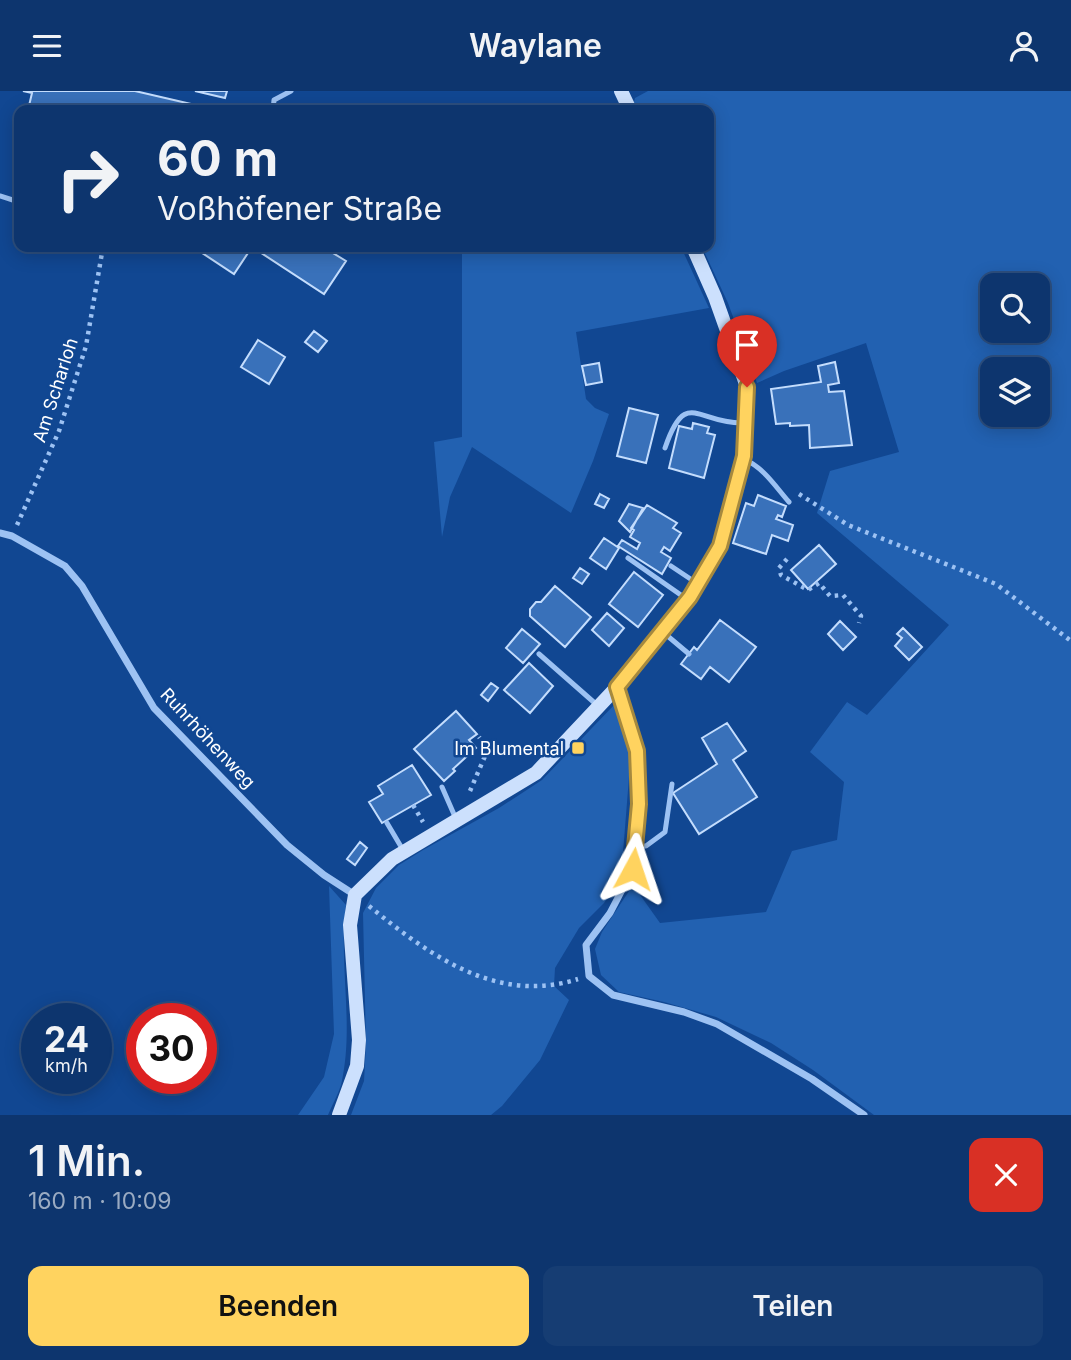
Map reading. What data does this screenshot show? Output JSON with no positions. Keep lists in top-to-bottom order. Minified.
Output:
{"streets":{"street":["Ruhrhöhenweg"],"path":["Am Scharloh"]},"crossings":[["Am Scharloh","Ruhrhöhenweg"]],"places":{"transit":["Im Blumental"]},"page":{"header":"Waylane","turn":["60 m","Voßhöfener Straße"],"speed":"24 km/h","limit":"30","heading":["1 Min.","160 m · 10:09"],"buttons":["Beenden","Teilen"]}}
